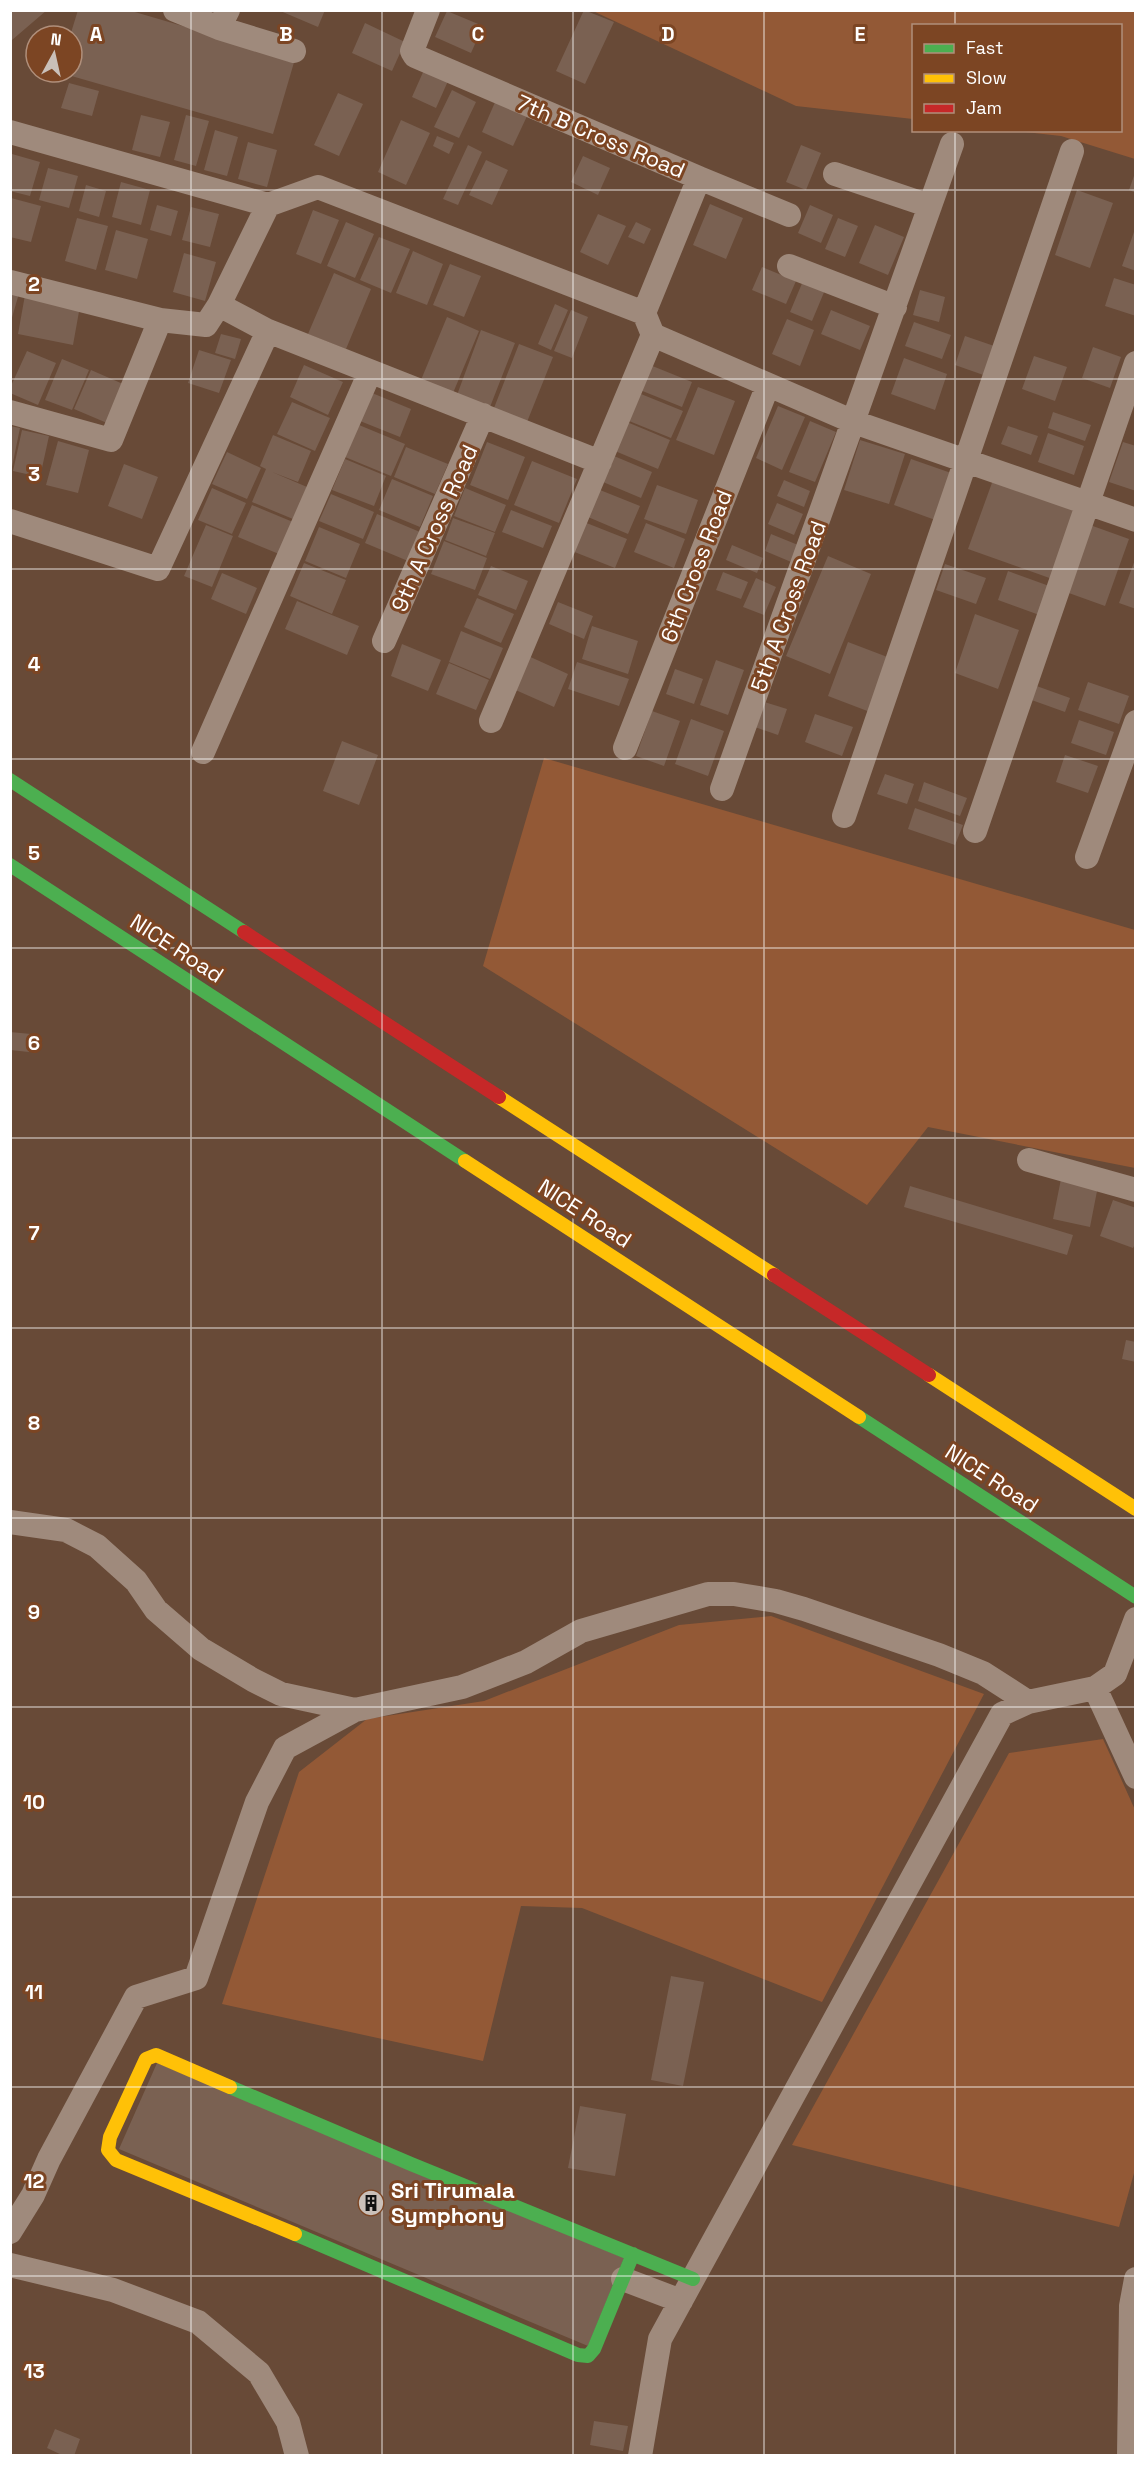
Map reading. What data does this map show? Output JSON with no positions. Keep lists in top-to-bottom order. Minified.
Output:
{"streets":{"main road":["NICE Road"],"street":["7th B Cross Road","9th A Cross Road","6th Cross Road","5th A Cross Road"]},"places":{"building":["Sri Tirumala Symphony"]},"legend":["Fast","Slow","Jam"],"north":"top","grid":{"columns":["A","B","C","D","E"],"rows":["2","3","4","5","6","7","8","9","10","11","12","13"]}}
